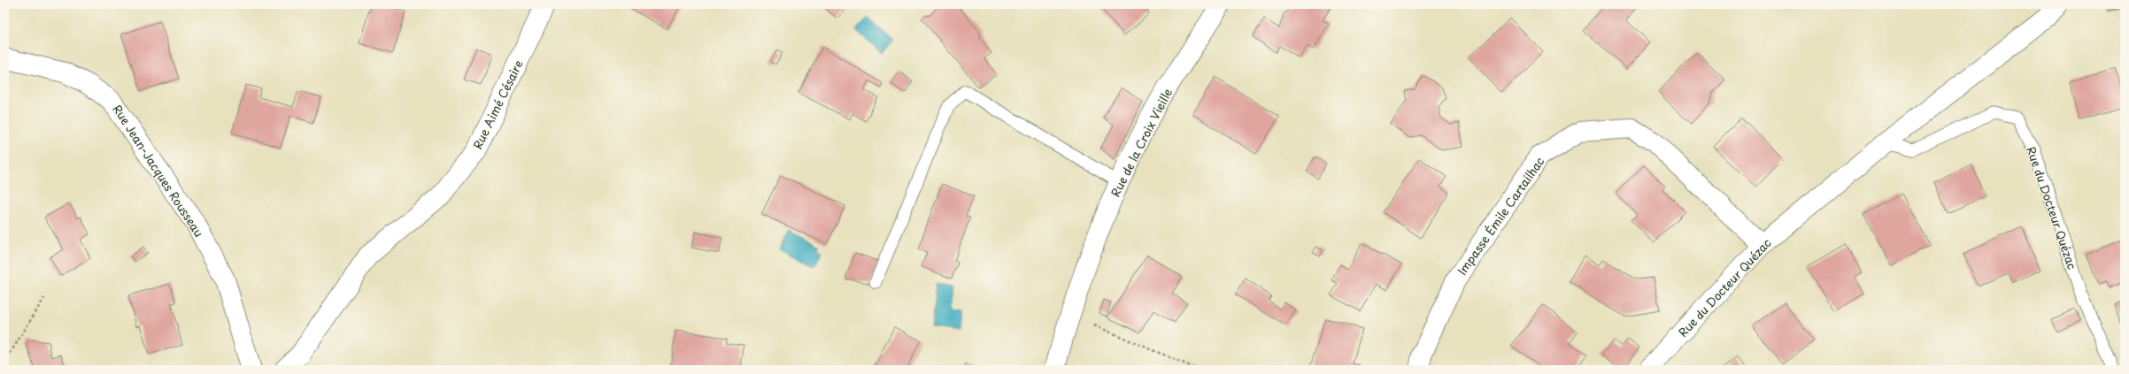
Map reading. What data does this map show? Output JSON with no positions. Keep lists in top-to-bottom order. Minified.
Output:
{"streets":{"street":["Rue Aimé Césaire","Rue de la Croix Vieille","Rue Jean-Jacques Rousseau","Rue du Docteur Quézac","Impasse Émile Cartailhac"]},"crossings":[["Rue du Docteur Quézac","Impasse Émile Cartailhac"]]}
